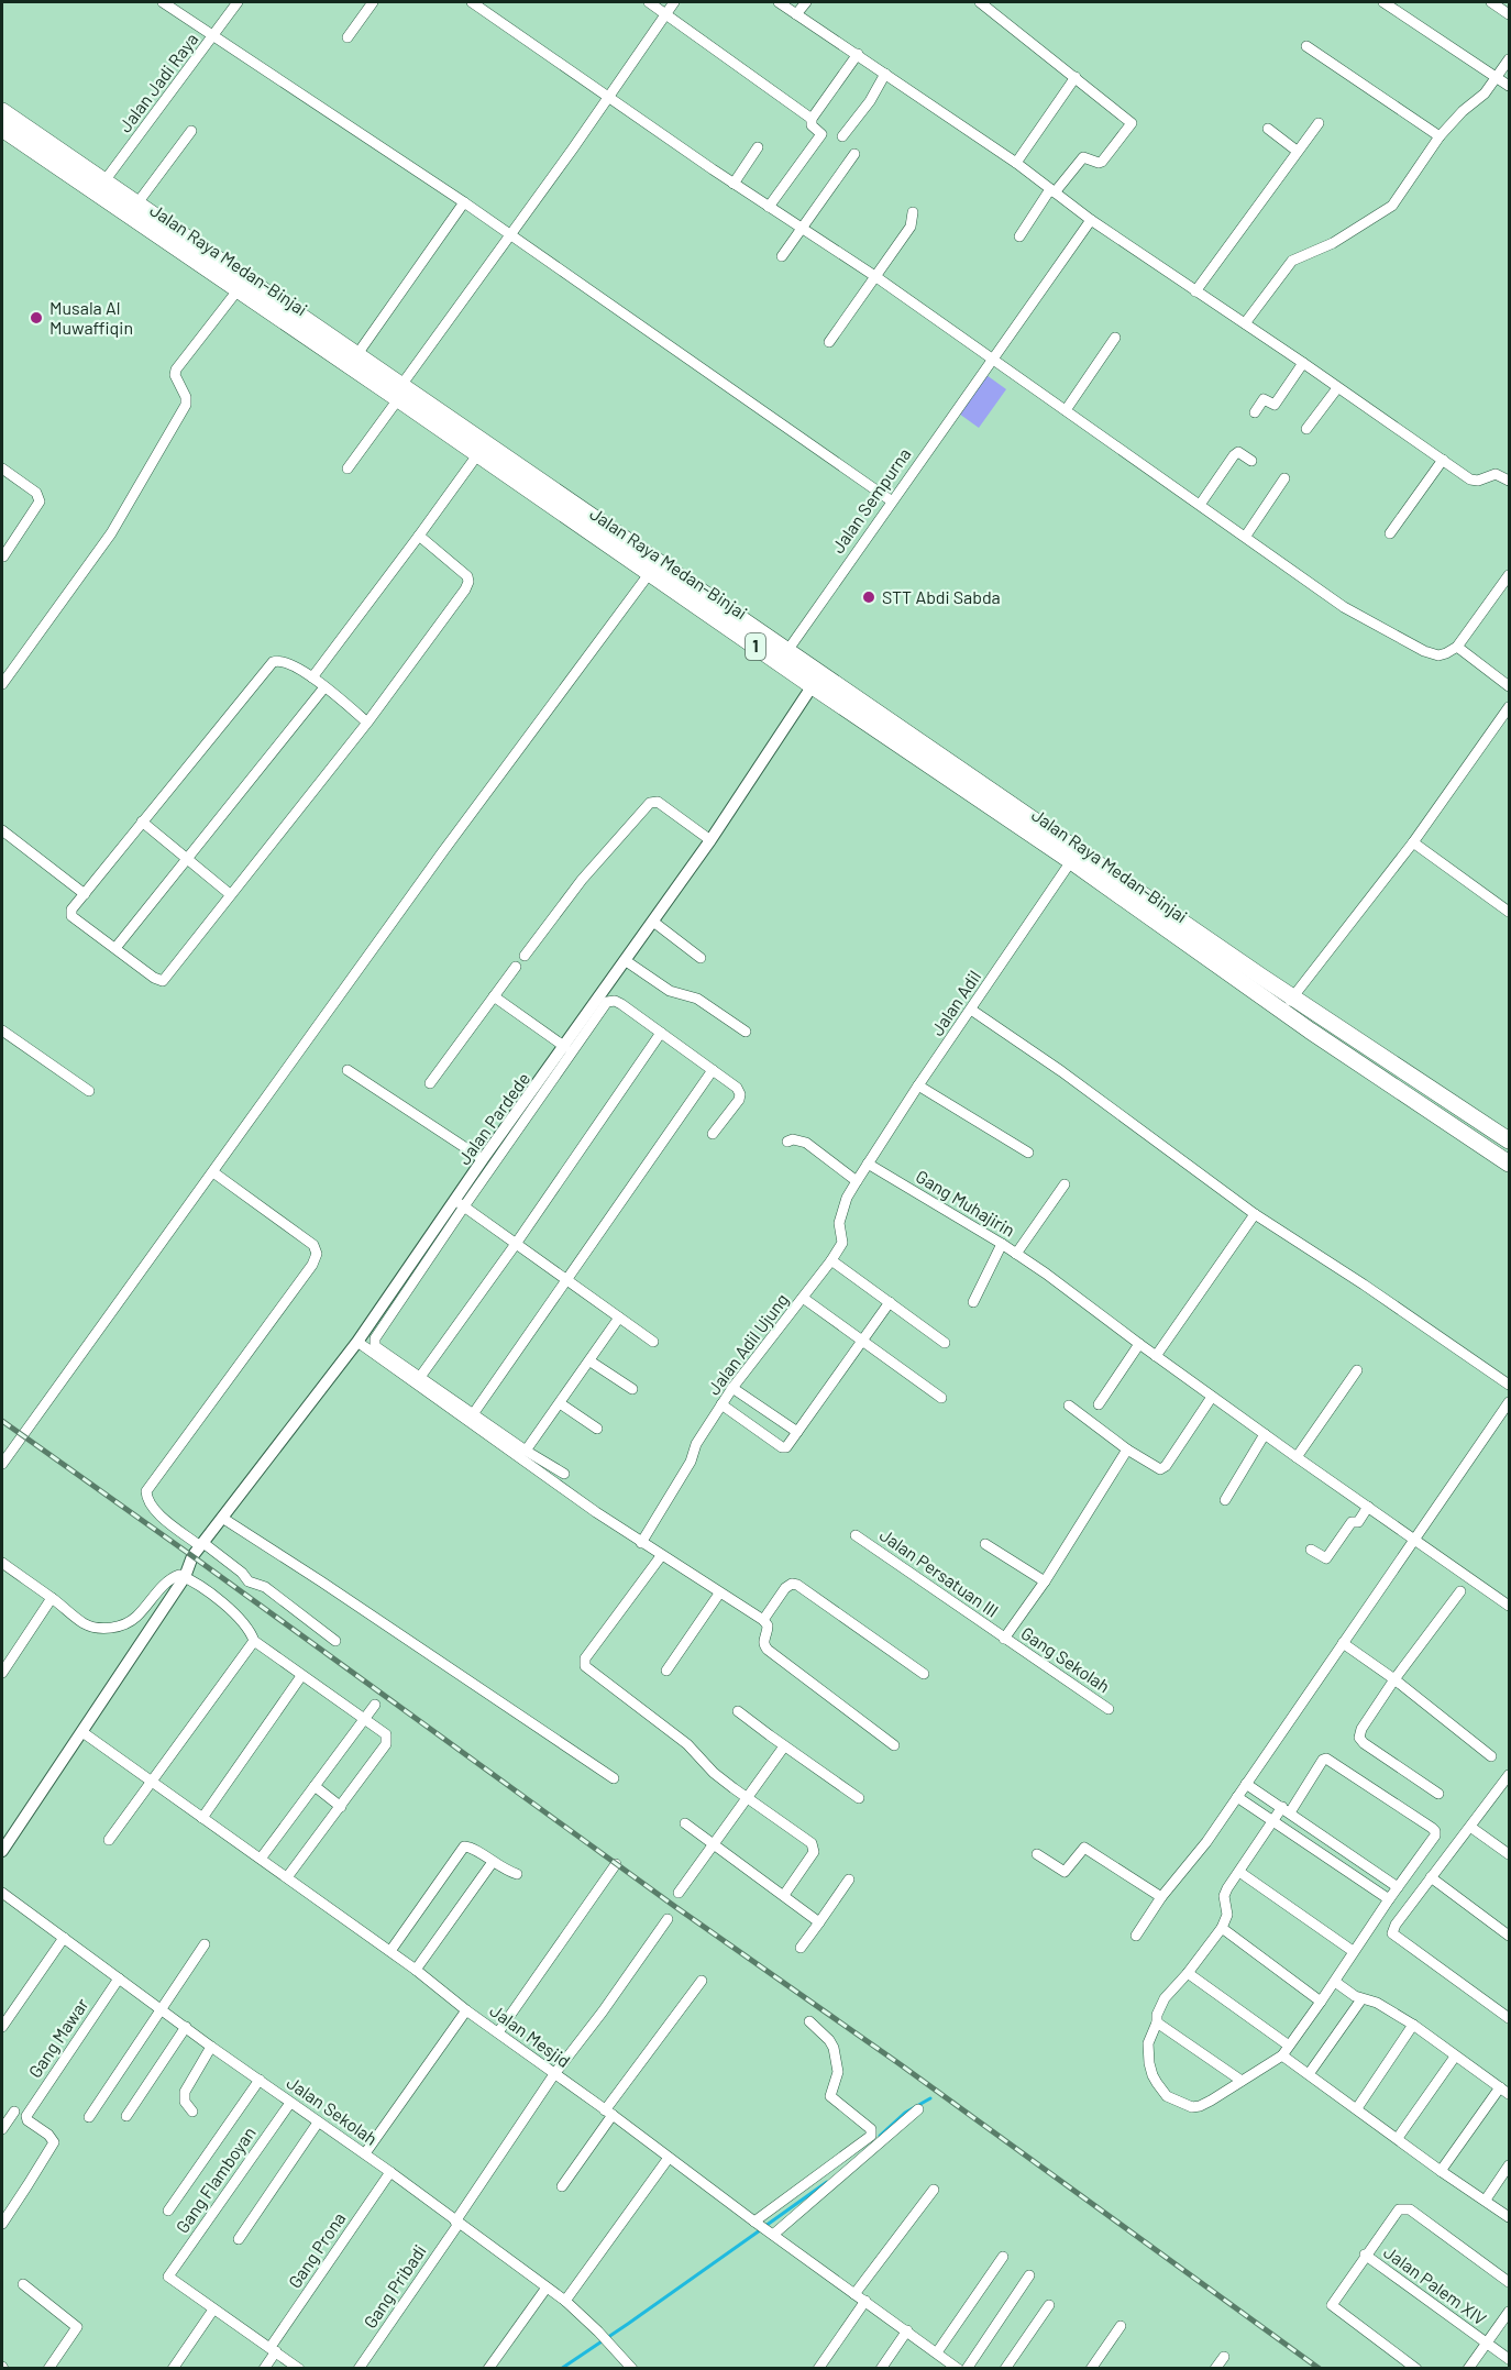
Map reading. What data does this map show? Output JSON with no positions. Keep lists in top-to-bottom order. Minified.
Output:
{"streets":{"highway":["Jalan Raya Medan-Binjai","1"],"street":["Jalan Jadi Raya","Jalan Sempurna","Jalan Adil","Jalan Pardede","Gang Muhajirin","Jalan Adil Ujung","Jalan Persatuan III","Gang Sekolah","Jalan Mesjid","Gang Mawar","Jalan Sekolah","Gang Flamboyan","Gang Prona","Jalan Palem XIV","Gang Pribadi"]},"crossings":[["Jalan Jadi Raya","Jalan Raya Medan-Binjai"],["Jalan Raya Medan-Binjai","Jalan Sempurna"],["Jalan Raya Medan-Binjai","Jalan Adil"],["Jalan Raya Medan-Binjai","Jalan Pardede"],["Jalan Adil","Gang Muhajirin"],["Jalan Adil","Jalan Adil Ujung"],["Jalan Pardede","Jalan Mesjid"],["Gang Muhajirin","Jalan Adil Ujung"],["Jalan Persatuan III","Gang Sekolah"],["Jalan Mesjid","Gang Pribadi"],["Gang Mawar","Jalan Sekolah"],["Jalan Sekolah","Gang Flamboyan"],["Jalan Sekolah","Gang Prona"],["Jalan Sekolah","Gang Pribadi"]],"places":["Musala Al Muwaffiqin","STT Abdi Sabda"]}
